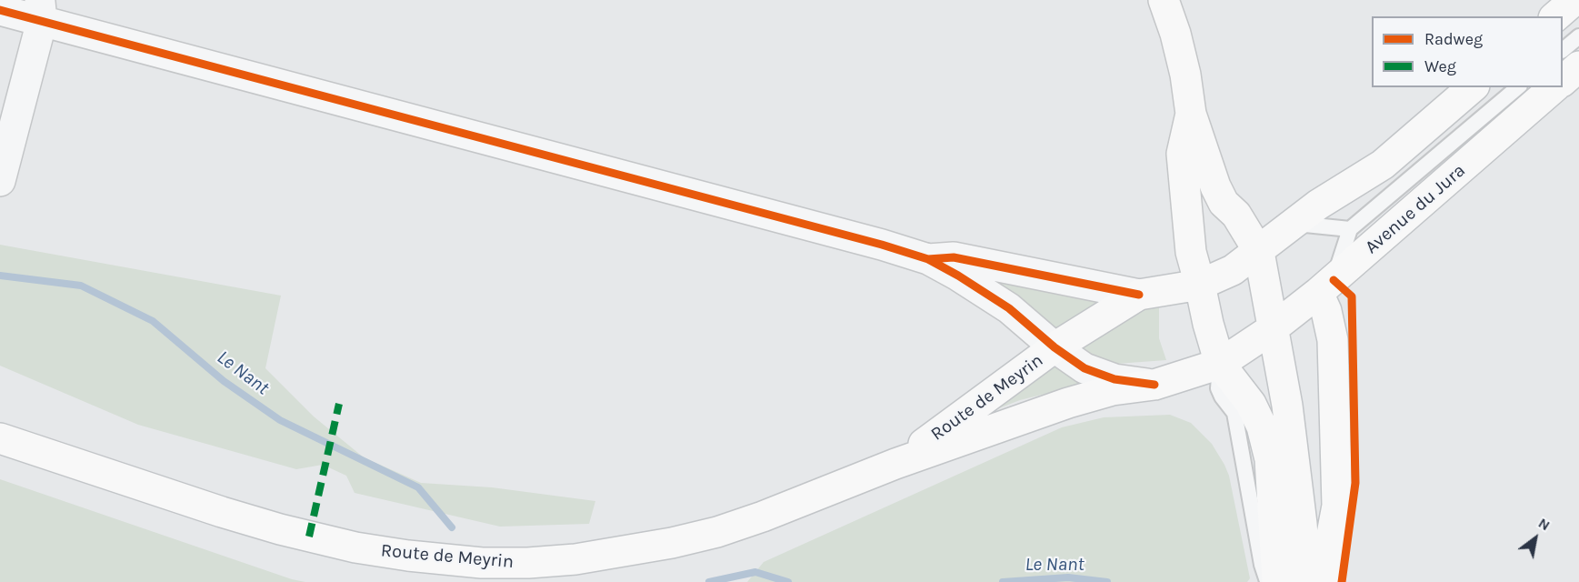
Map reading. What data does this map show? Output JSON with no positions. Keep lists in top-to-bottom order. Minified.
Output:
{"streets":{"main road":["Avenue du Jura","Route de Meyrin"]},"crossings":[["Avenue du Jura","Route de Meyrin"]],"water":["Le Nant"],"legend":["Radweg","Weg"],"north":"top right"}
